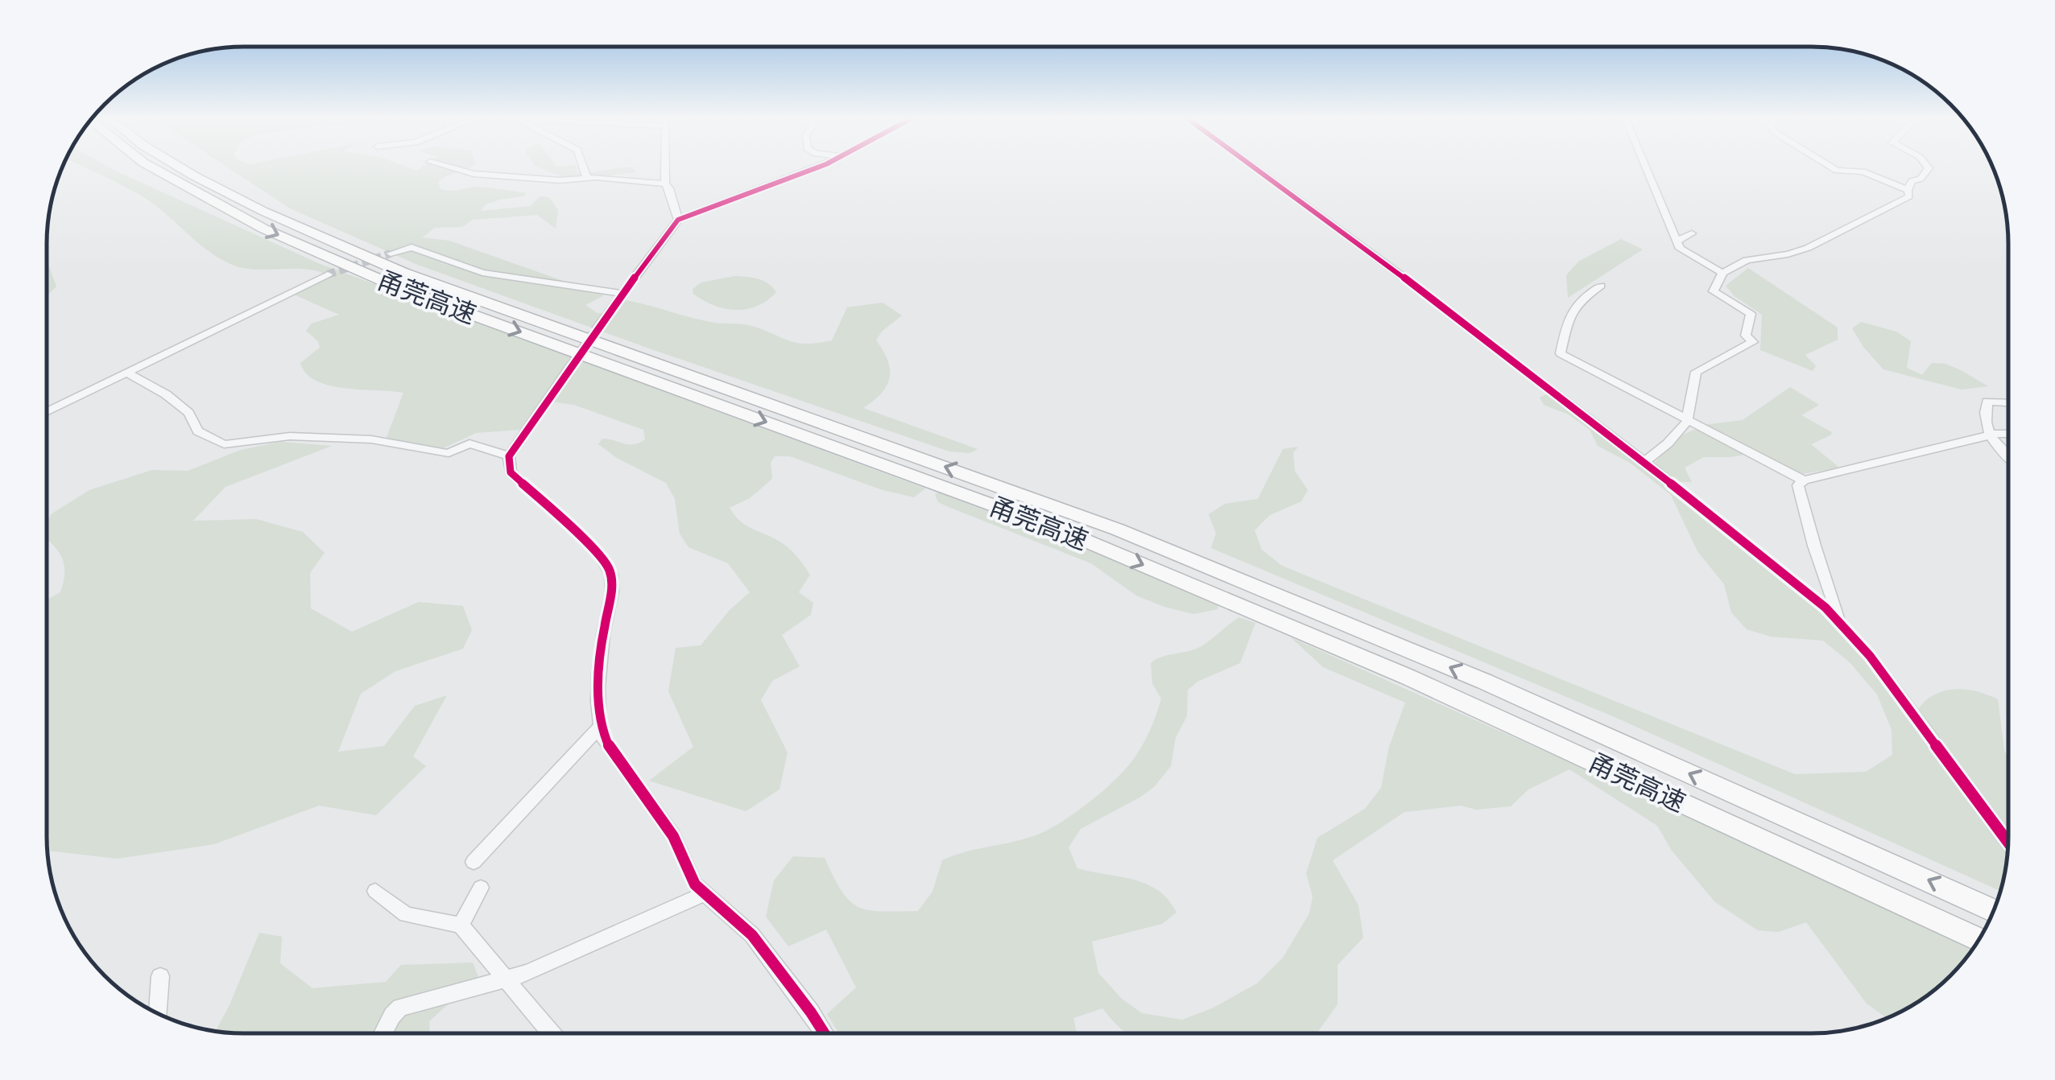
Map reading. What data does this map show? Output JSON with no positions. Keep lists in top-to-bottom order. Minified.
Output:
{"streets":{"highway":["甬莞高速"]}}
